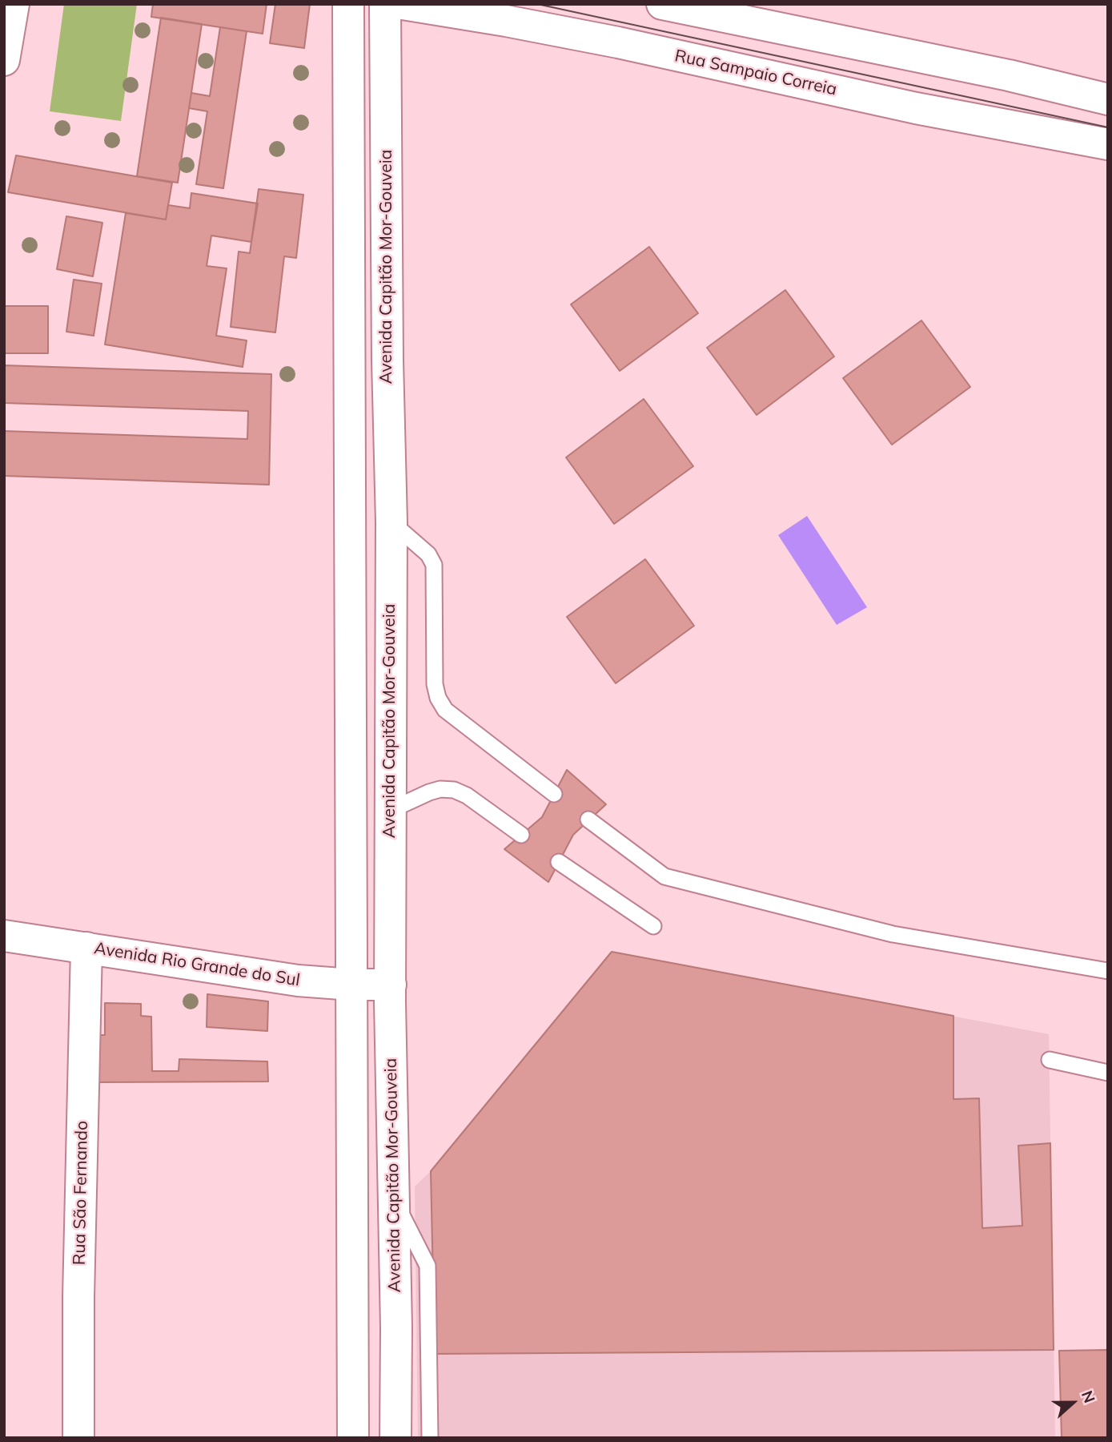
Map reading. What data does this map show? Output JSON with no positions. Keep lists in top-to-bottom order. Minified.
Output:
{"streets":{"main road":["Rua Sampaio Correia","Avenida Capitão Mor-Gouveia","Avenida Rio Grande do Sul","Rua São Fernando"]},"crossings":[["Avenida Capitão Mor-Gouveia","Avenida Rio Grande do Sul"],["Avenida Rio Grande do Sul","Rua São Fernando"]],"north":"right"}
